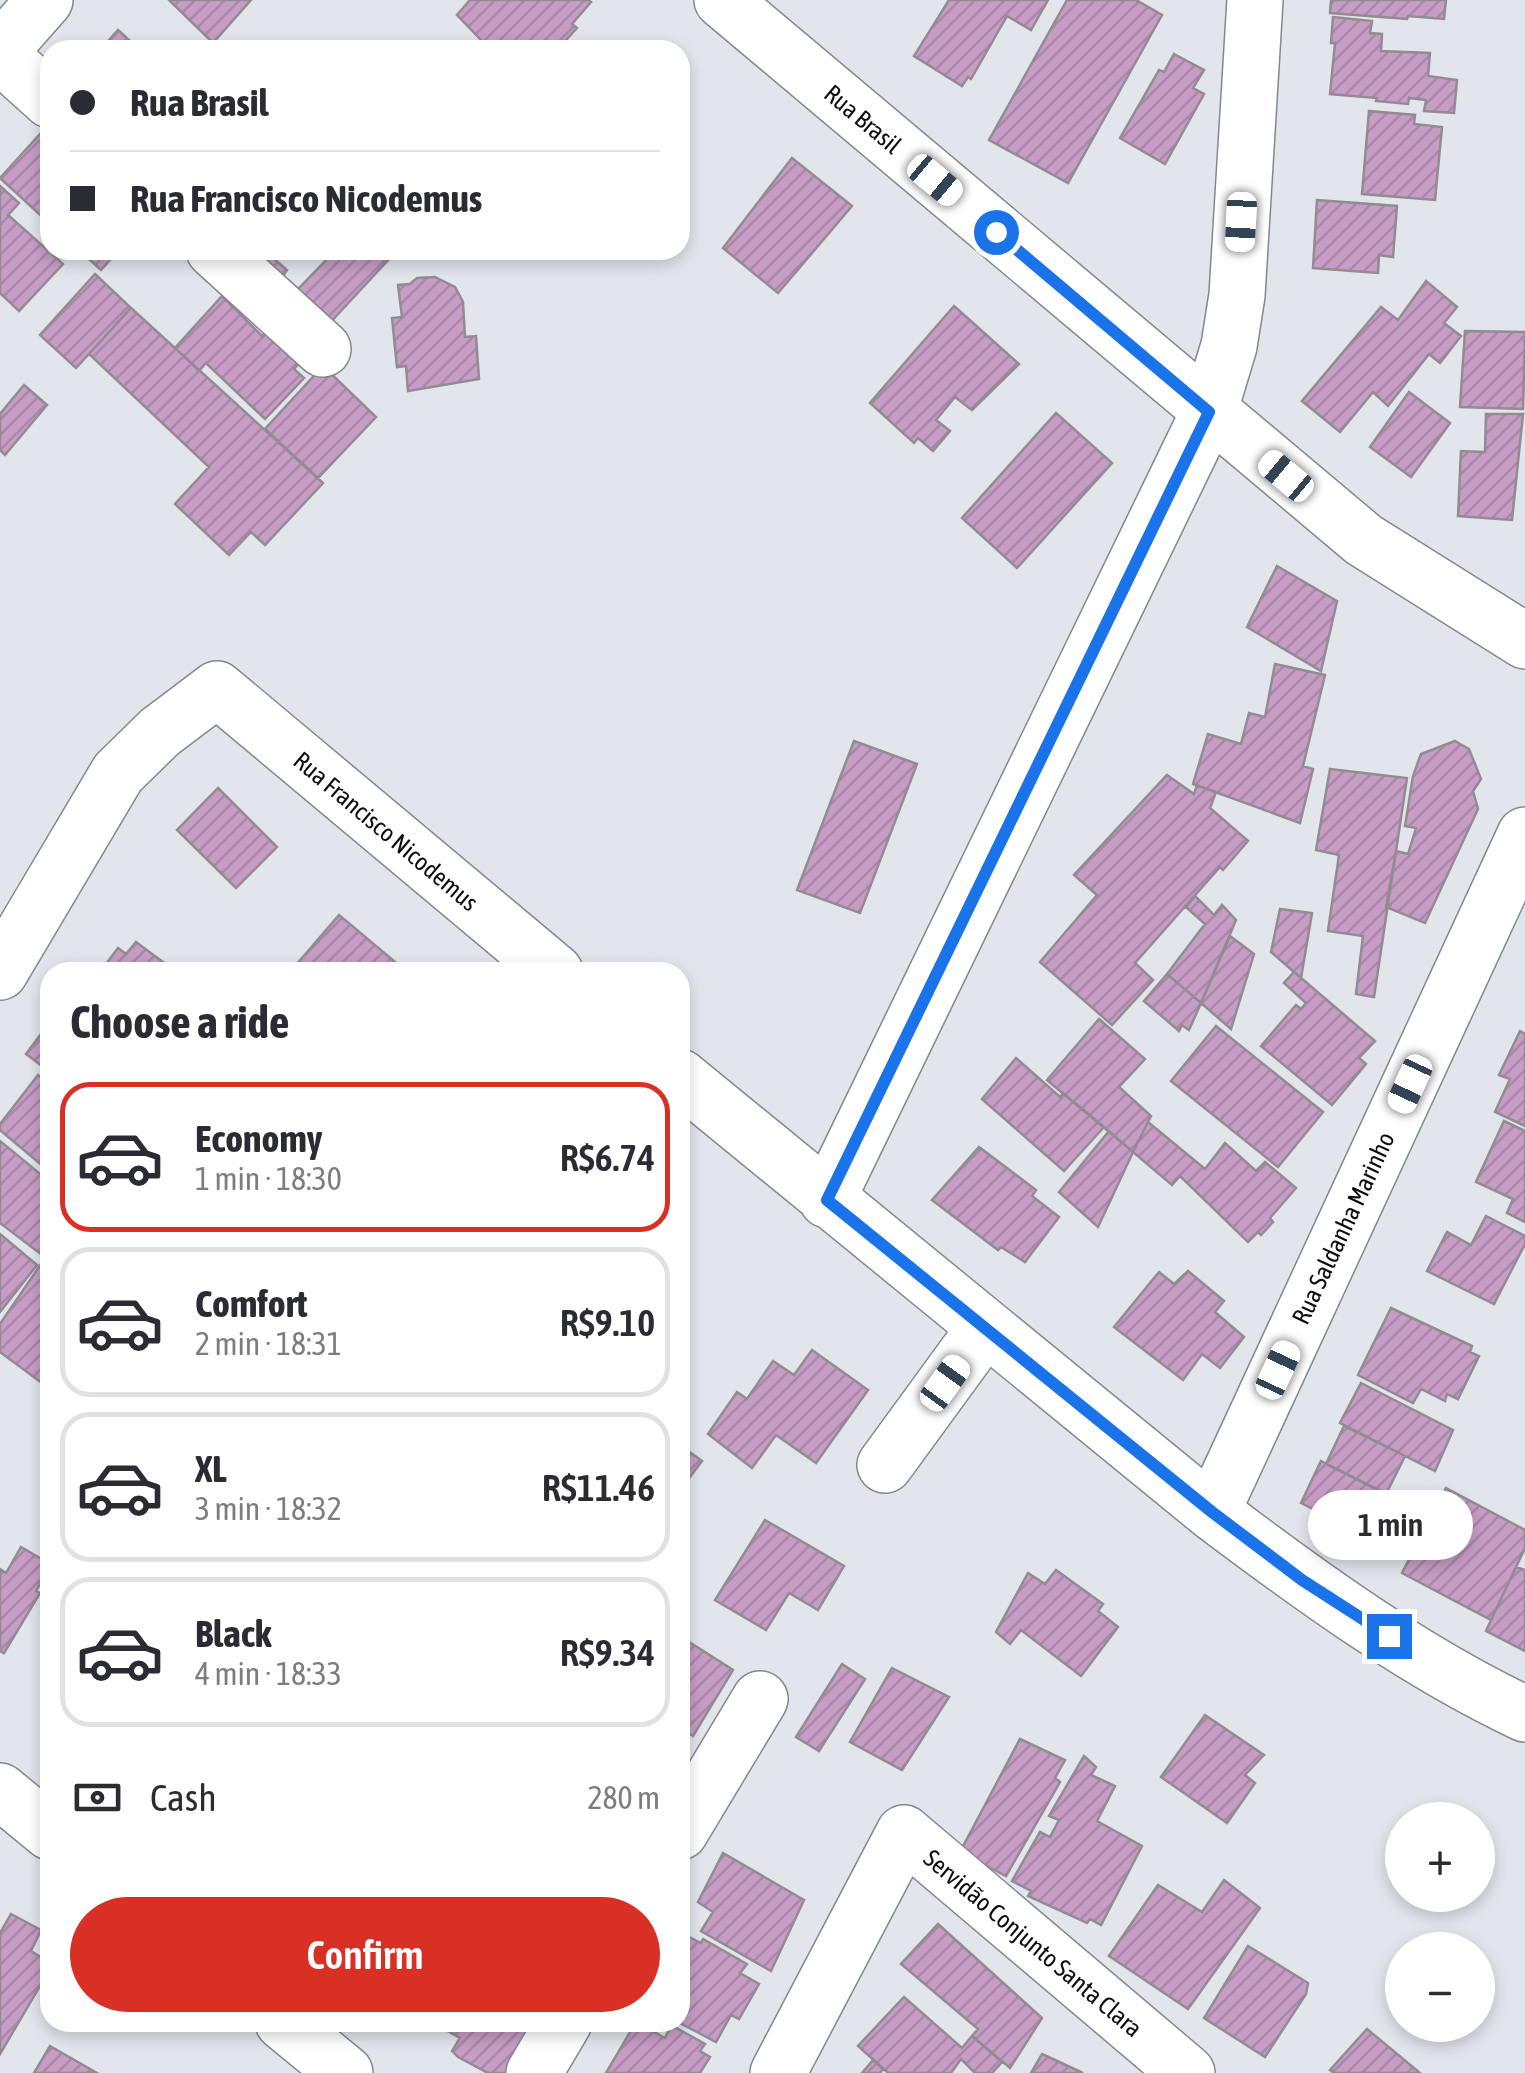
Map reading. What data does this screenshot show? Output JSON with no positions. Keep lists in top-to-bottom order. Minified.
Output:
{"streets":{"street":["Rua Brasil","Rua Francisco Nicodemus","Rua Saldanha Marinho","Servidão Conjunto Santa Clara"]},"page":{"banner":["Rua Brasil","Rua Francisco Nicodemus"],"heading":"Choose a ride","list":[{"name":"Economy","note":"1 min · 18:30","value":"R$6.74"},{"name":"Comfort","note":"2 min · 18:31","value":"R$9.10"},{"name":"XL","note":"3 min · 18:32","value":"R$11.46"},{"name":"Black","note":"4 min · 18:33","value":"R$9.34"}],"bubble":"1 min","pay":["Cash","280 m"],"map_buttons":["+","−"],"buttons":"Confirm"}}
